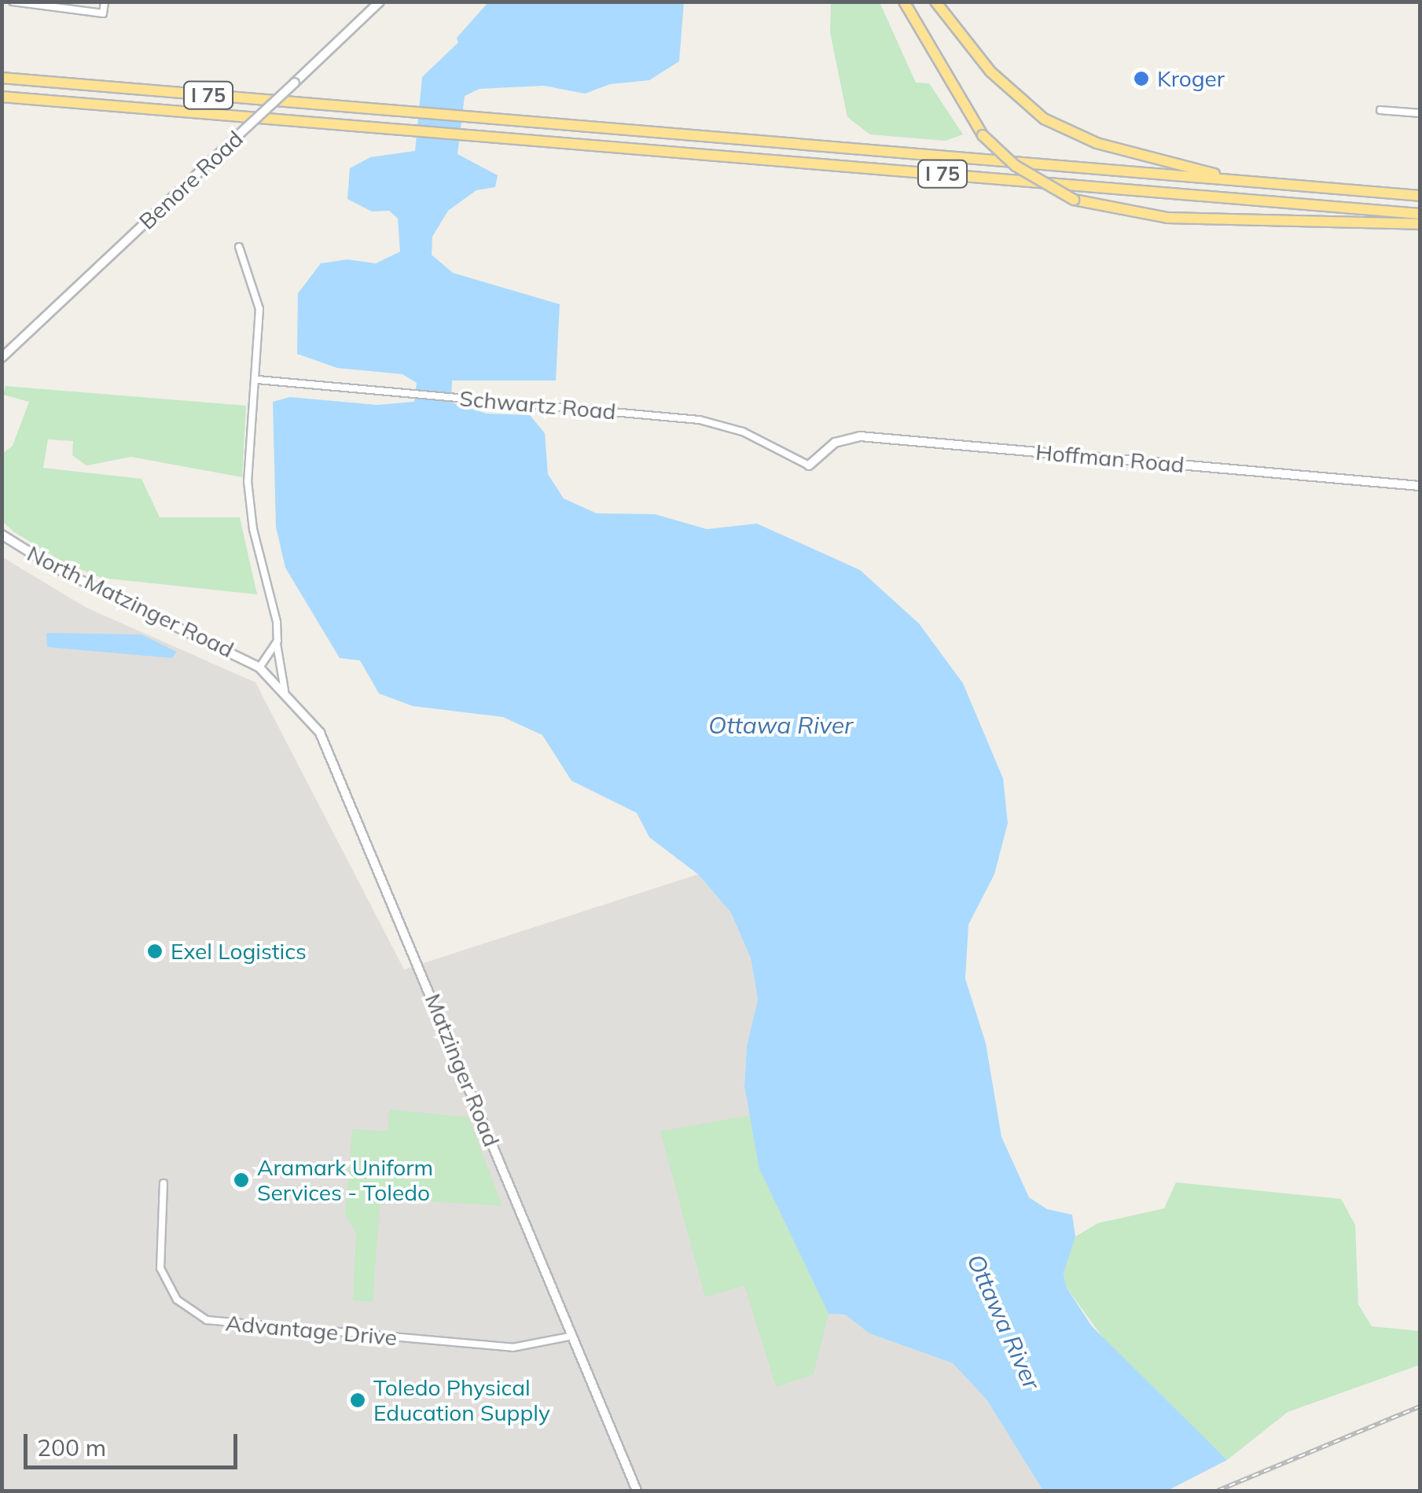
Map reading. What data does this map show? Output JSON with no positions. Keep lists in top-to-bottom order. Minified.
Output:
{"streets":{"highway":["I 75"],"street":["Benore Road","Schwartz Road","Hoffman Road","North Matzinger Road","Matzinger Road","Advantage Drive"]},"crossings":[["Schwartz Road","Hoffman Road"],["North Matzinger Road","Matzinger Road"],["Matzinger Road","Advantage Drive"]],"water":["Ottawa River"],"places":["Kroger","Exel Logistics","Aramark Uniform Services - Toledo","Toledo Physical Education Supply"],"scale_bar":"200 m"}
